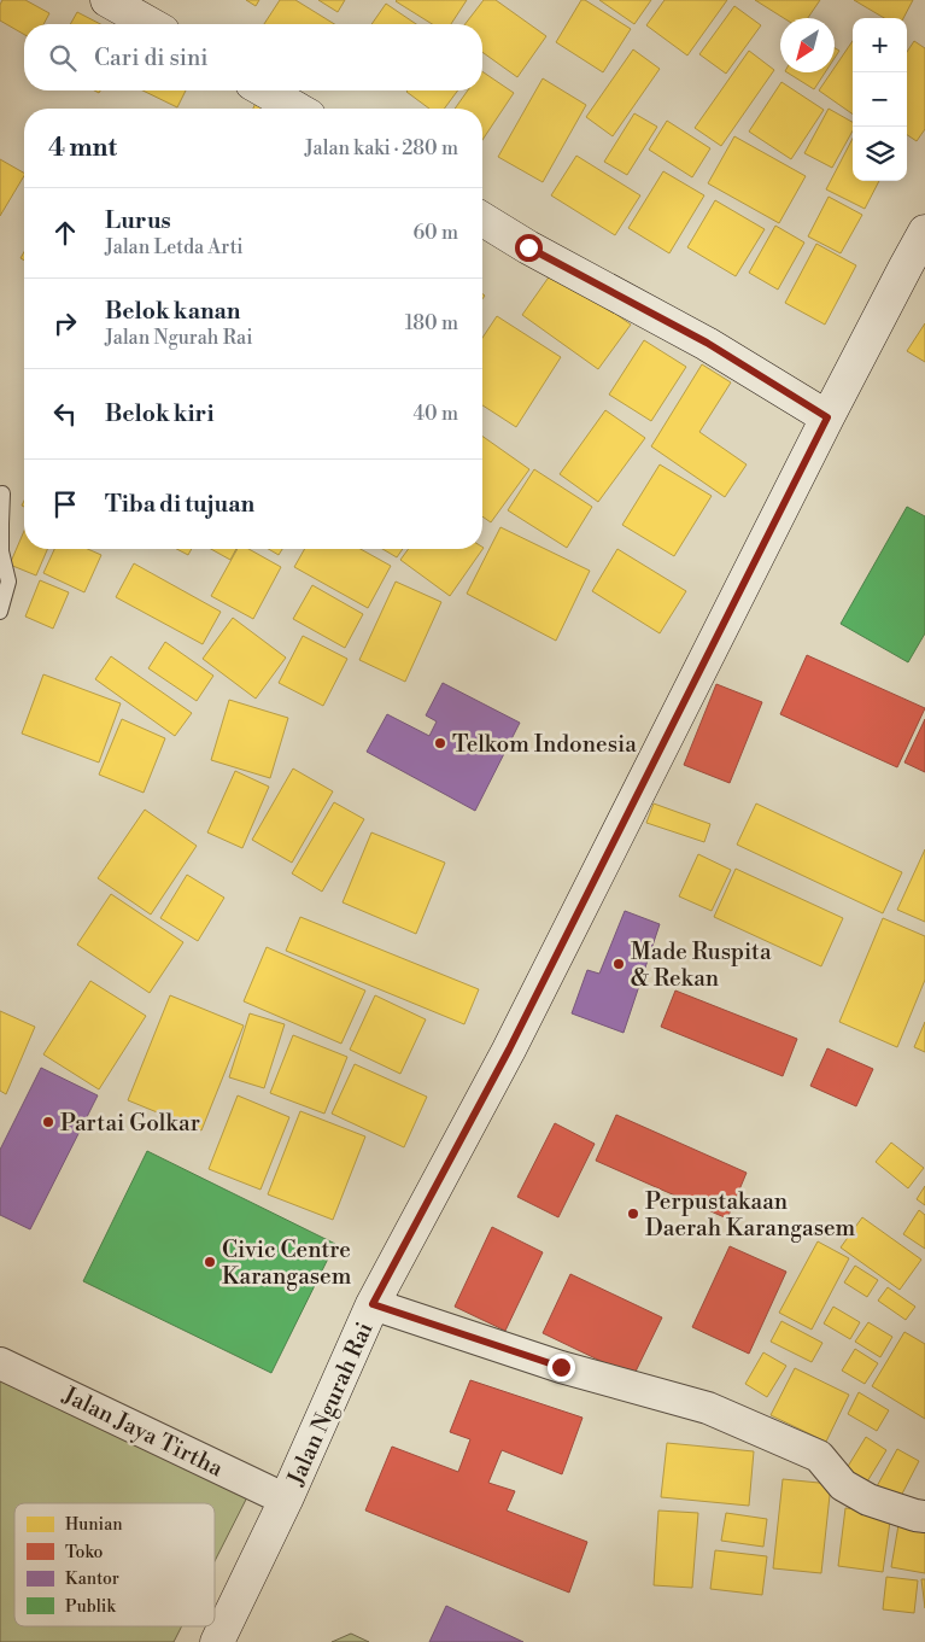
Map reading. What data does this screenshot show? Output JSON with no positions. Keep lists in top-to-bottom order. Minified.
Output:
{"streets":{"street":["Jalan Ngurah Rai","Jalan Jaya Tirtha"]},"crossings":[["Jalan Ngurah Rai","Jalan Jaya Tirtha"]],"places":["Telkom Indonesia","Made Ruspita & Rekan","Partai Golkar","Perpustakaan Daerah Karangasem","Civic Centre Karangasem"],"legend":["Hunian","Toko","Kantor","Publik"],"north":"bottom left","page":{"map_buttons":["+","−"],"search":"Cari di sini","heading":["4 mnt","Jalan kaki · 280 m"],"list":[["Lurus","Jalan Letda Arti","60 m"],["Belok kanan","Jalan Ngurah Rai","180 m"],["Belok kiri","40 m"],"Tiba di tujuan"]}}
